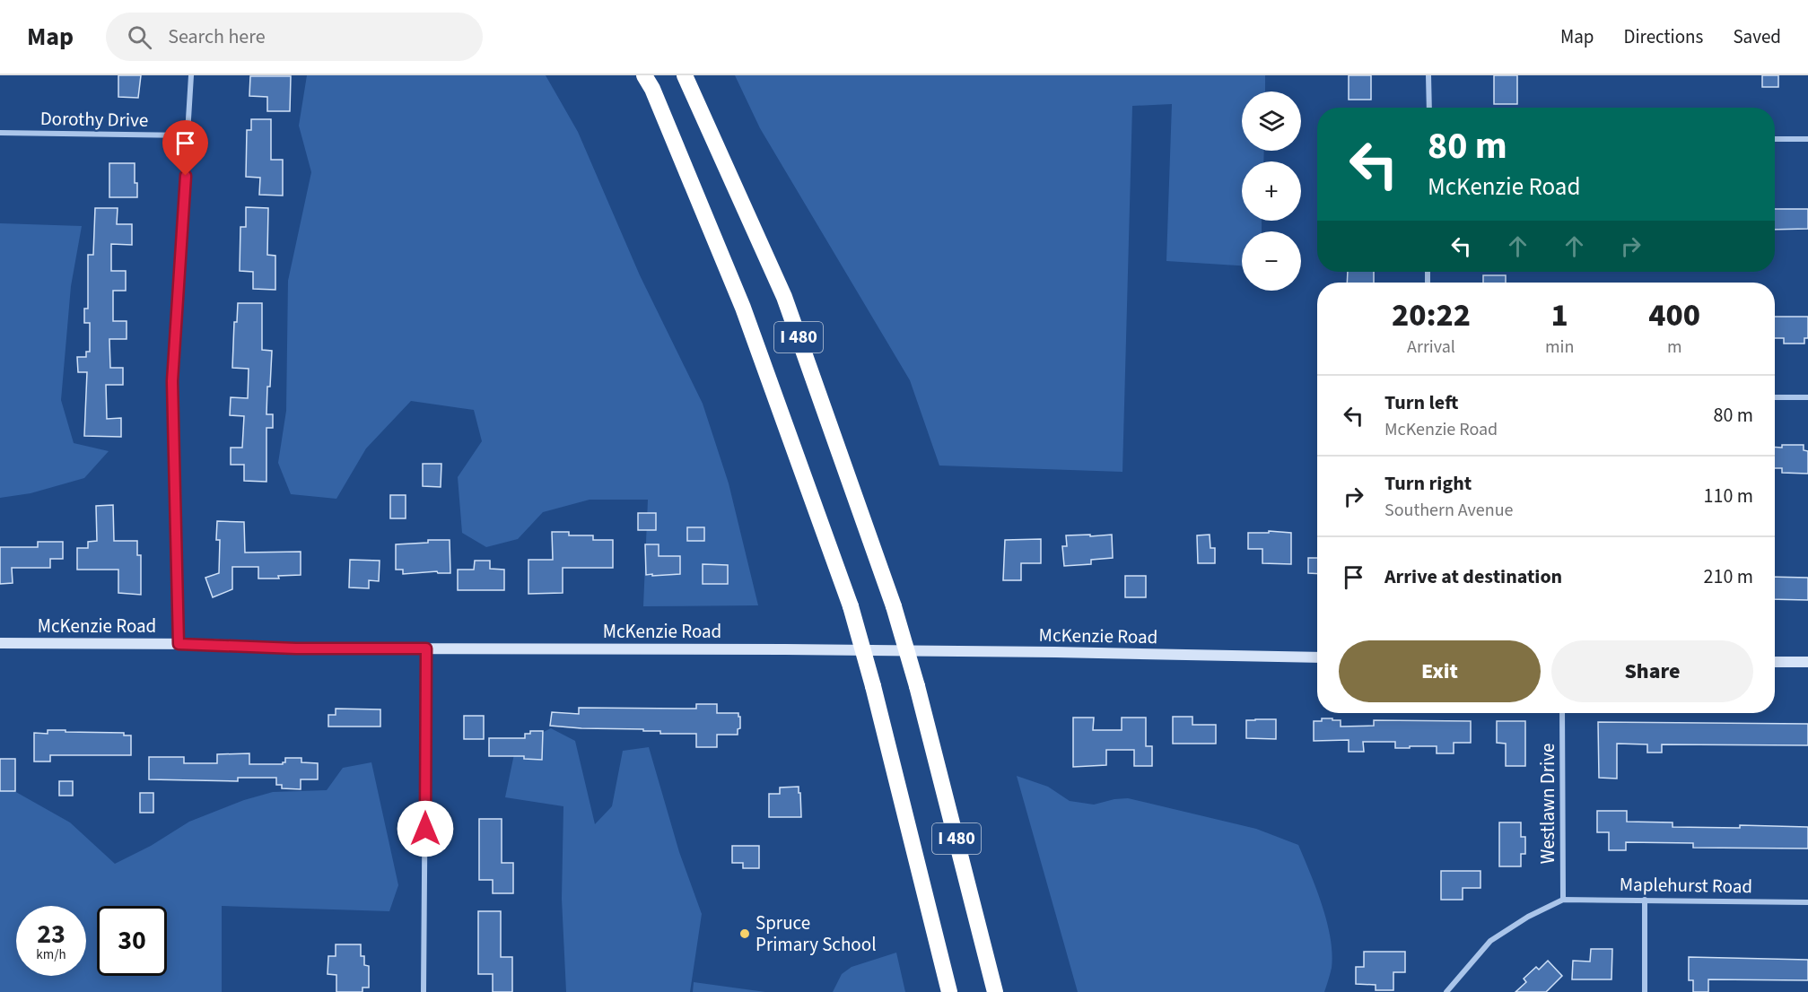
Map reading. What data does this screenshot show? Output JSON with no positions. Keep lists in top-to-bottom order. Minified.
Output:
{"streets":{"highway":["I 480"],"street":["Dorothy Drive","McKenzie Road","Westlawn Drive","Maplehurst Road"]},"crossings":[["Westlawn Drive","Maplehurst Road"]],"places":["Spruce Primary School"],"page":{"header":"Map","search":"Search here","nav":["Map","Directions","Saved"],"map_buttons":["+","−"],"turn":["80 m","McKenzie Road"],"eta":["20:22","Arrival","1","min","400","m"],"list":[{"name":"Turn left","note":"McKenzie Road","value":"80 m"},{"name":"Turn right","note":"Southern Avenue","value":"110 m"},{"name":"Arrive at destination","value":"210 m"}],"buttons":["Exit","Share"],"speed":"23 km/h","limit":"30"}}
